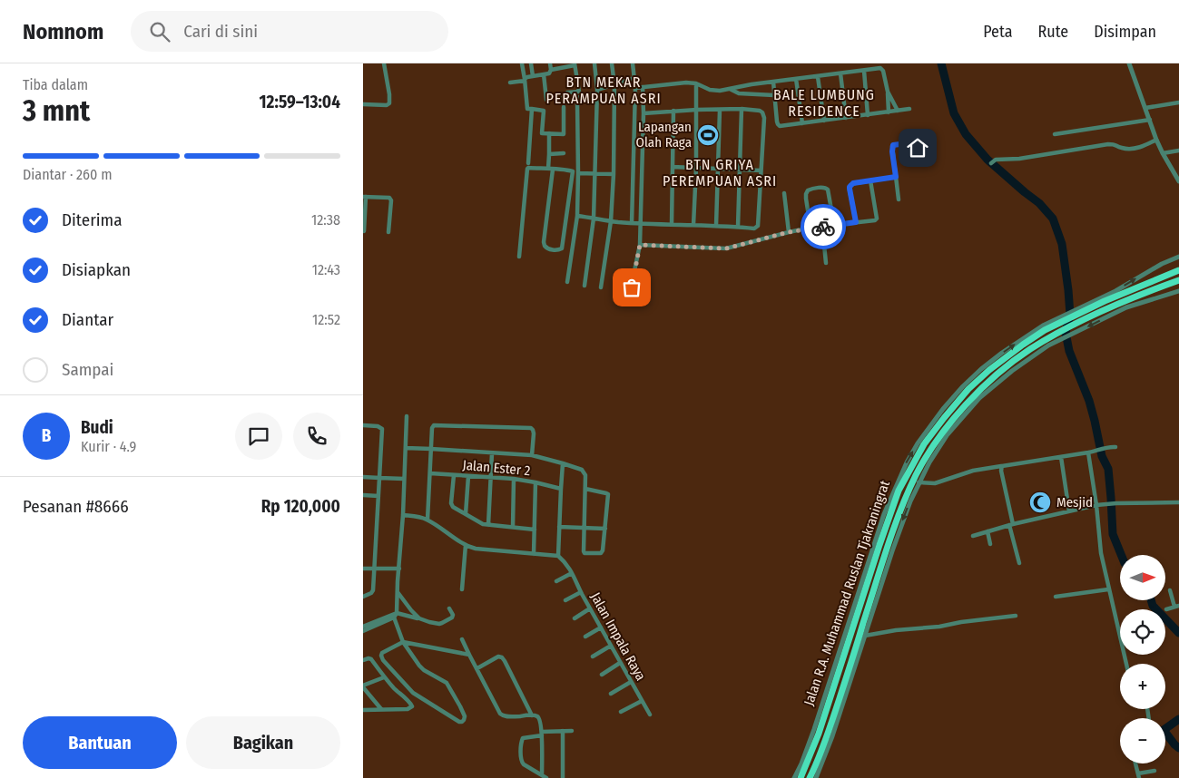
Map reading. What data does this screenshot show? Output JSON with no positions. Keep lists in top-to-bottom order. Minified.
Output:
{"streets":{"highway":["Jalan R.A. Muhammad Ruslan Tjakraningrat"],"street":["Jalan Ester 2","Jalan Impala Raya"]},"districts":["BTN MEKAR PERAMPUAN ASRI","BALE LUMBUNG RESIDENCE","BTN GRIYA PEREMPUAN ASRI"],"places":{"sports":["Lapangan Olah Raga"],"mosque":["Mesjid"]},"north":"right","page":{"header":"Nomnom","search":"Cari di sini","nav":["Peta","Rute","Disimpan"],"heading":["3 mnt","Tiba dalam","12:59–13:04"],"panel":["Budi","Kurir · 4.9","Pesanan #8666","Rp 120,000"],"bar":"Diantar · 260 m","list":[["Diterima","12:38"],["Disiapkan","12:43"],["Diantar","12:52"],"Sampai"],"round":"B","map_buttons":["+","−"],"buttons":["Bantuan","Bagikan"]}}
